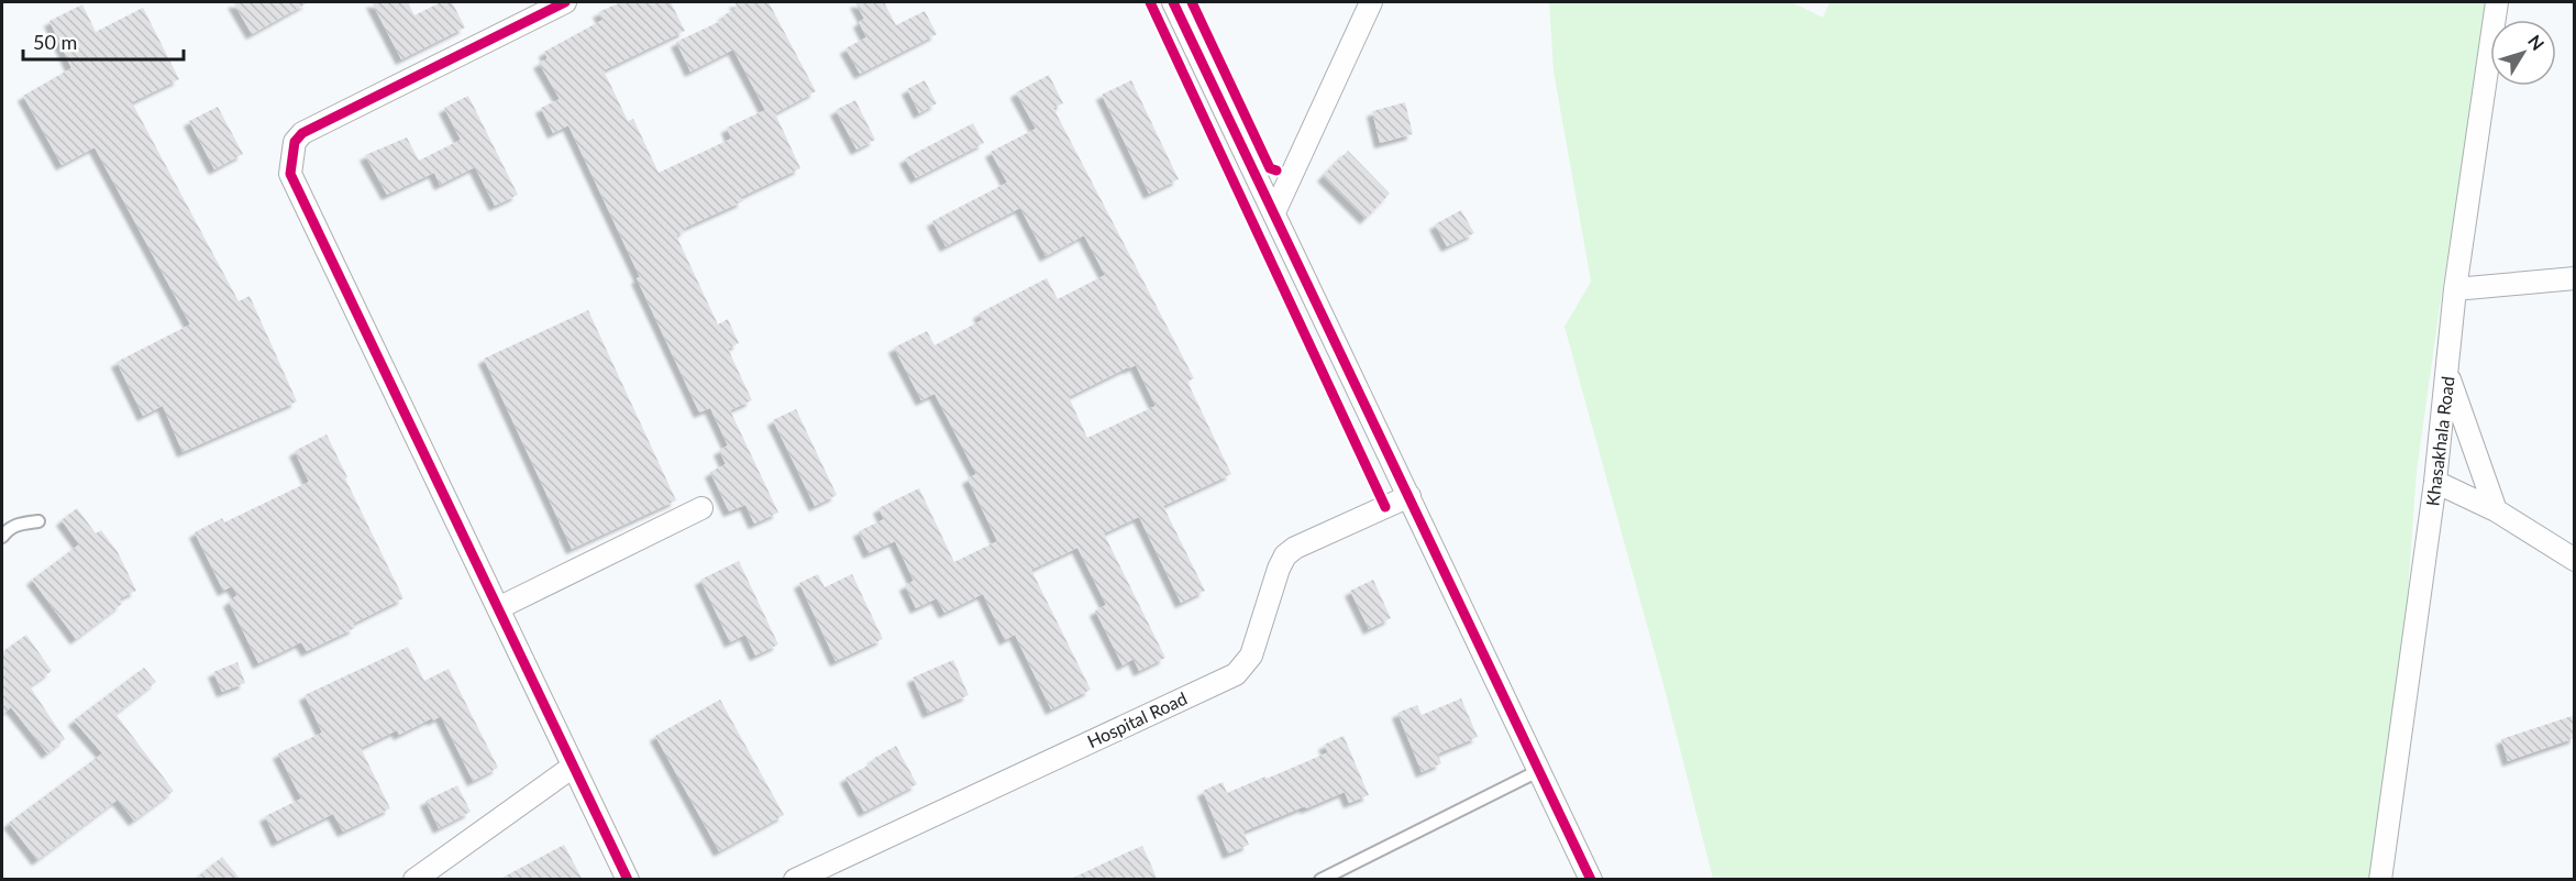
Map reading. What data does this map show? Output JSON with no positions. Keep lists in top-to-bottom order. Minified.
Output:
{"streets":{"street":["Khasakhala Road","Hospital Road"]},"scale_bar":"50 m","north":"top right"}
